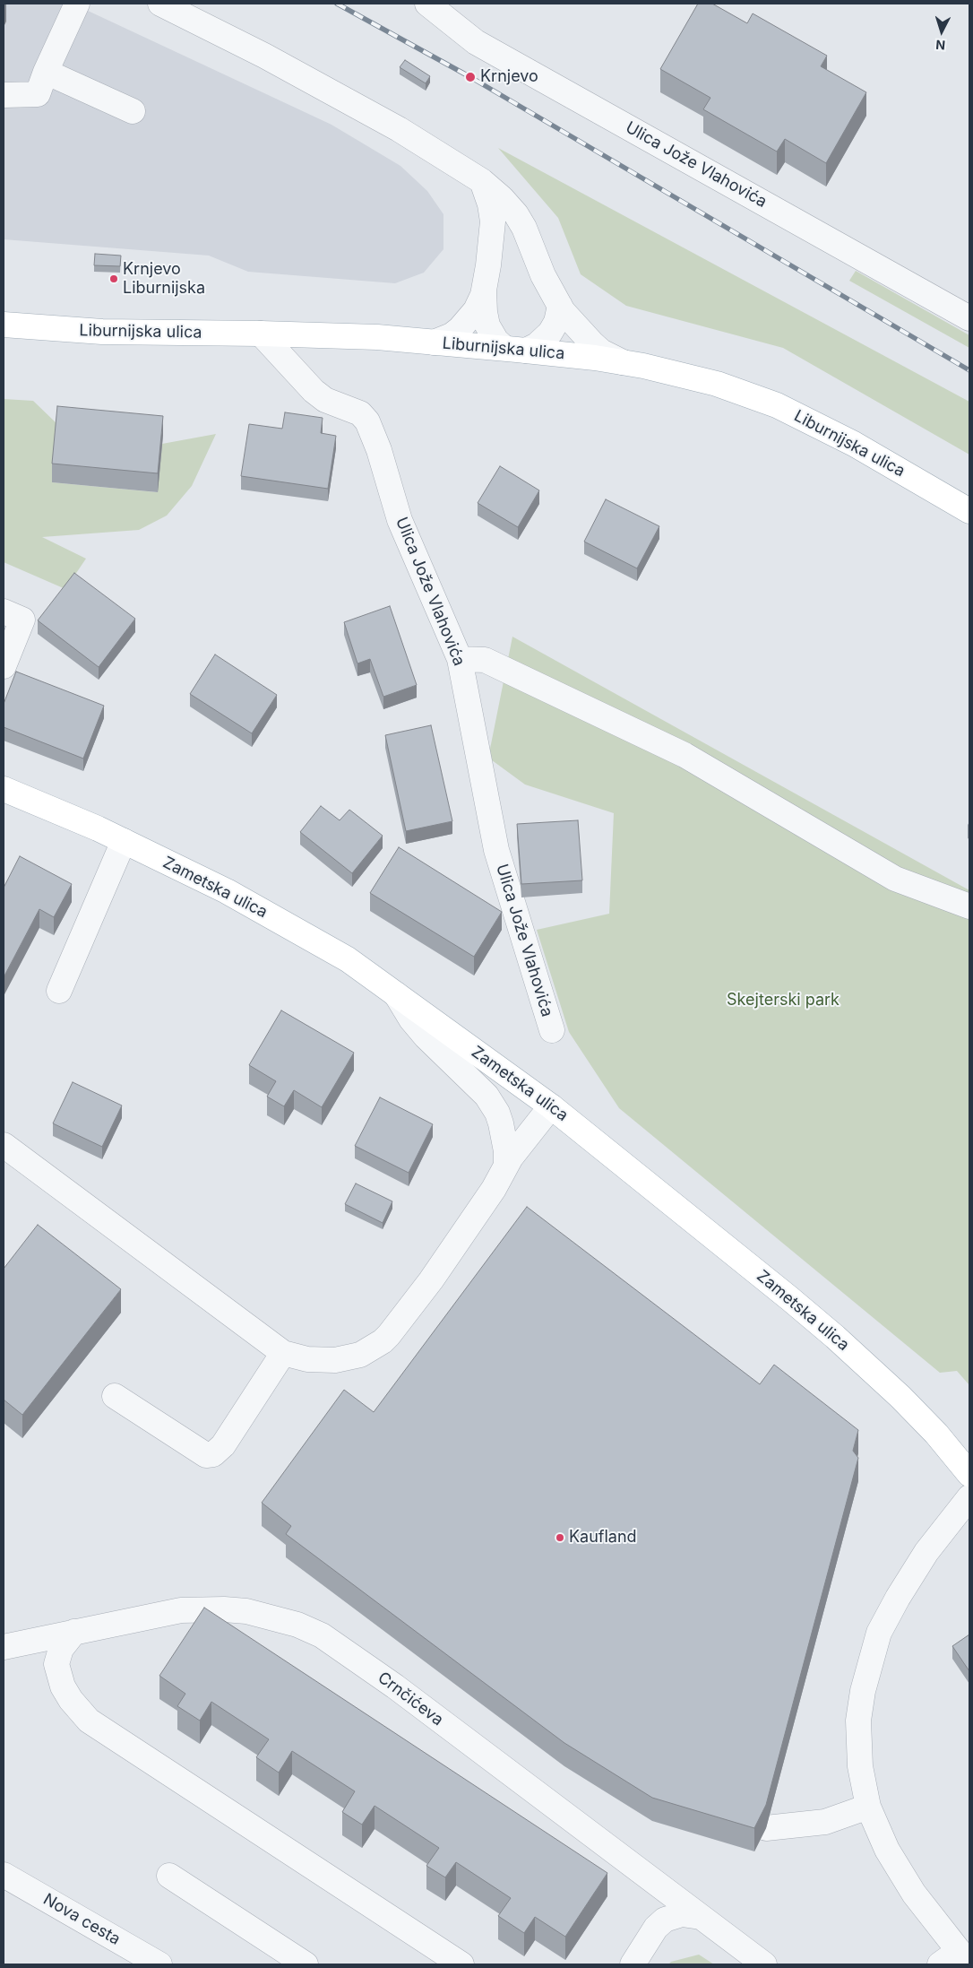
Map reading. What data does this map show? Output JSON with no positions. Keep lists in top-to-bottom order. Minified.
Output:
{"streets":{"main road":["Liburnijska ulica","Zametska ulica"],"street":["Ulica Jože Vlahovića","Crnčićeva","Nova cesta"]},"crossings":[["Ulica Jože Vlahovića","Liburnijska ulica"]],"parks":["Skejterski park"],"places":["Krnjevo","Krnjevo Liburnijska","Kaufland"],"north":"bottom"}
